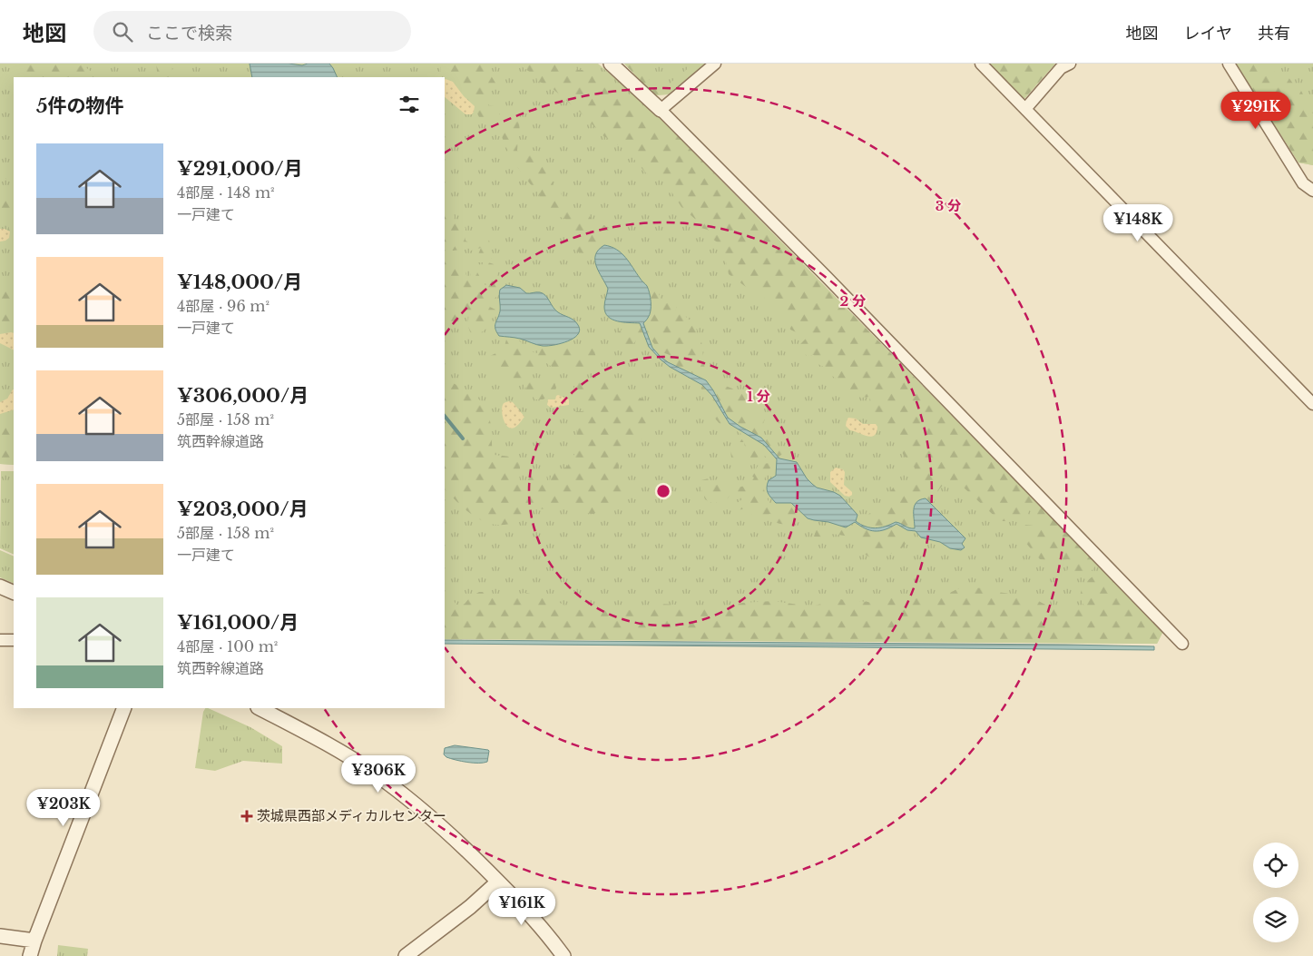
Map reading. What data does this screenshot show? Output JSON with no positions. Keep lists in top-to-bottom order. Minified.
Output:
{"places":{"health":["茨城県西部メディカルセンター"]},"page":{"header":"地図","search":"ここで検索","nav":["地図","レイヤ","共有"],"heading":"5件の物件","price":["¥291K","¥148K","¥306K","¥203K","¥161K"],"list":[{"name":"¥291,000/月","note":"4部屋 · 148 m² · 一戸建て"},{"name":"¥148,000/月","note":"4部屋 · 96 m² · 一戸建て"},{"name":"¥306,000/月","note":"5部屋 · 158 m² · 筑西幹線道路"},{"name":"¥203,000/月","note":"5部屋 · 158 m² · 一戸建て"},{"name":"¥161,000/月","note":"4部屋 · 100 m² · 筑西幹線道路"}]},"rings":["3 分","2 分","1 分"]}
